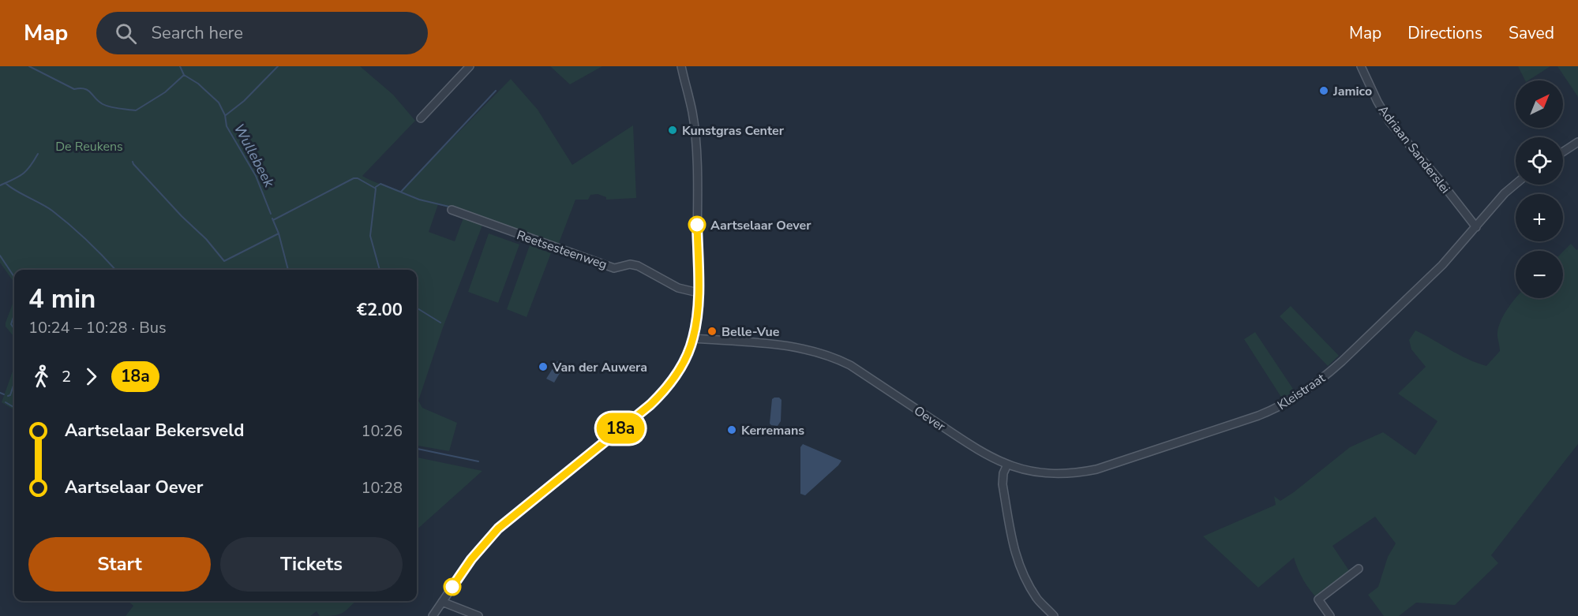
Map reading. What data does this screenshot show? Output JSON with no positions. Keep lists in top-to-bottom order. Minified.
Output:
{"streets":{"street":["Adriaan Sanderslei","Reetsesteenweg","Kleistraat","Oever"]},"crossings":[["Adriaan Sanderslei","Kleistraat"],["Kleistraat","Oever"]],"water":["Wullebeek"],"parks":["De Reukens"],"places":["Jamico","Kunstgras Center","Aartselaar Oever","Belle-Vue","Van der Auwera","Kerremans"],"lines":["bus line 18a"],"north":"top right","page":{"header":"Map","search":"Search here","nav":["Map","Directions","Saved"],"on_map":"18a","map_buttons":["+","−"],"heading":["4 min","10:24 – 10:28 · Bus","€2.00"],"legs":["2","18a"],"list":[{"name":"Aartselaar Bekersveld","value":"10:26"},{"name":"Aartselaar Oever","value":"10:28"}],"buttons":["Start","Tickets"]}}
